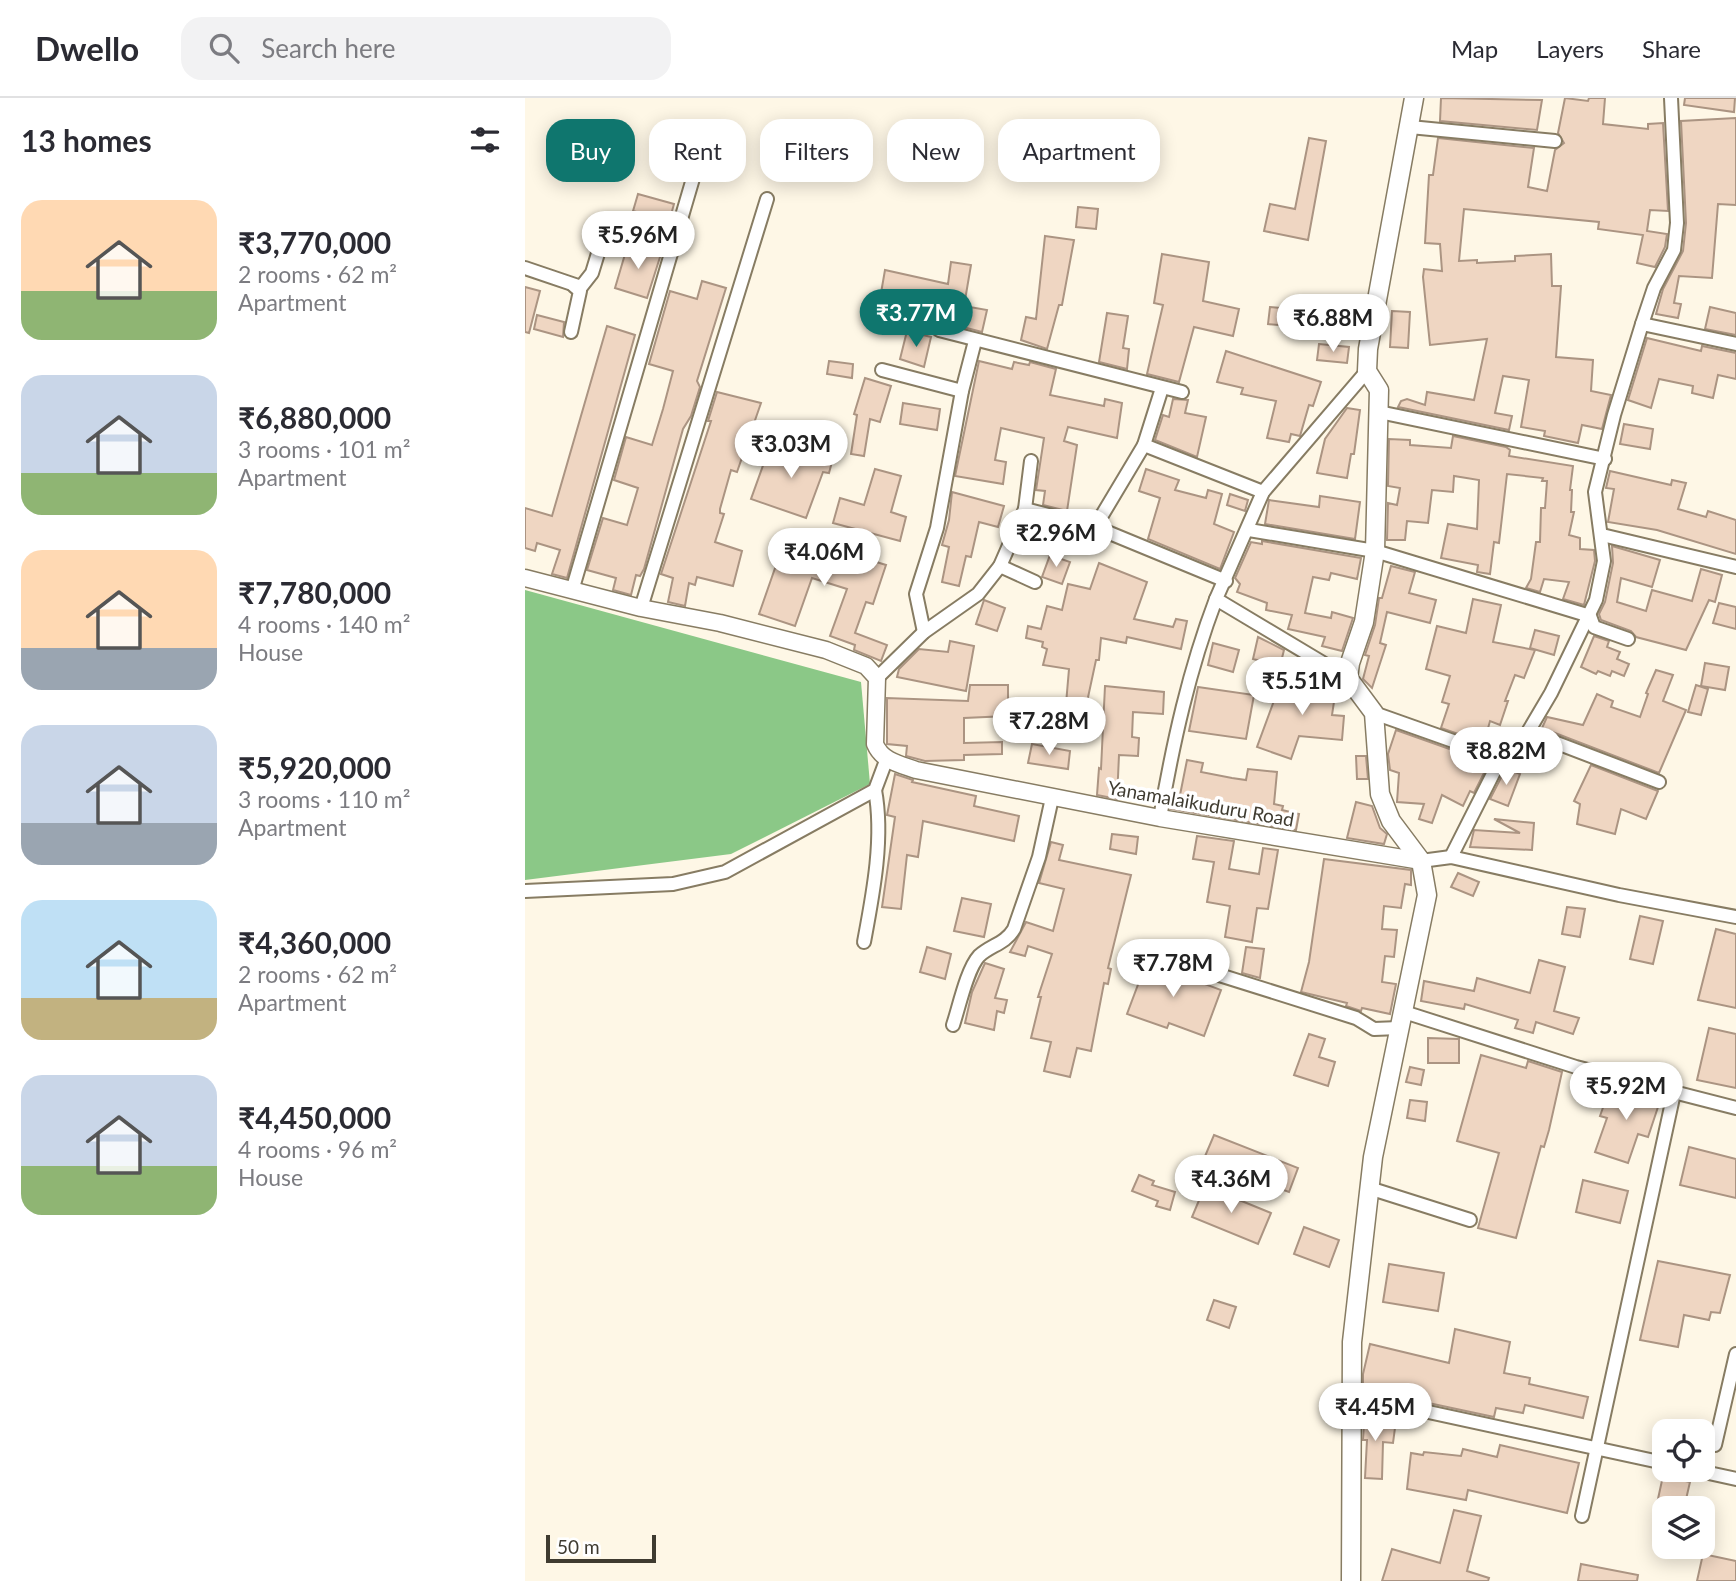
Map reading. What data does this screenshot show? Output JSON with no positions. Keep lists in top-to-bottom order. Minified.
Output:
{"streets":{"street":["Yanamalaikuduru Road"]},"scale_bar":"50 m","page":{"header":"Dwello","search":"Search here","nav":["Map","Layers","Share"],"heading":"13 homes","chip":["Buy","Rent","Filters","New","Apartment"],"list":[{"name":"₹3,770,000","note":"2 rooms · 62 m² · Apartment"},{"name":"₹6,880,000","note":"3 rooms · 101 m² · Apartment"},{"name":"₹7,780,000","note":"4 rooms · 140 m² · House"},{"name":"₹5,920,000","note":"3 rooms · 110 m² · Apartment"},{"name":"₹4,360,000","note":"2 rooms · 62 m² · Apartment"},{"name":"₹4,450,000","note":"4 rooms · 96 m² · House"}],"price":["₹5.96M","₹3.77M","₹6.88M","₹3.03M","₹2.96M","₹4.06M","₹5.51M","₹7.28M","₹8.82M","₹7.78M","₹5.92M","₹4.36M","₹4.45M"],"scale":"50 m"}}
